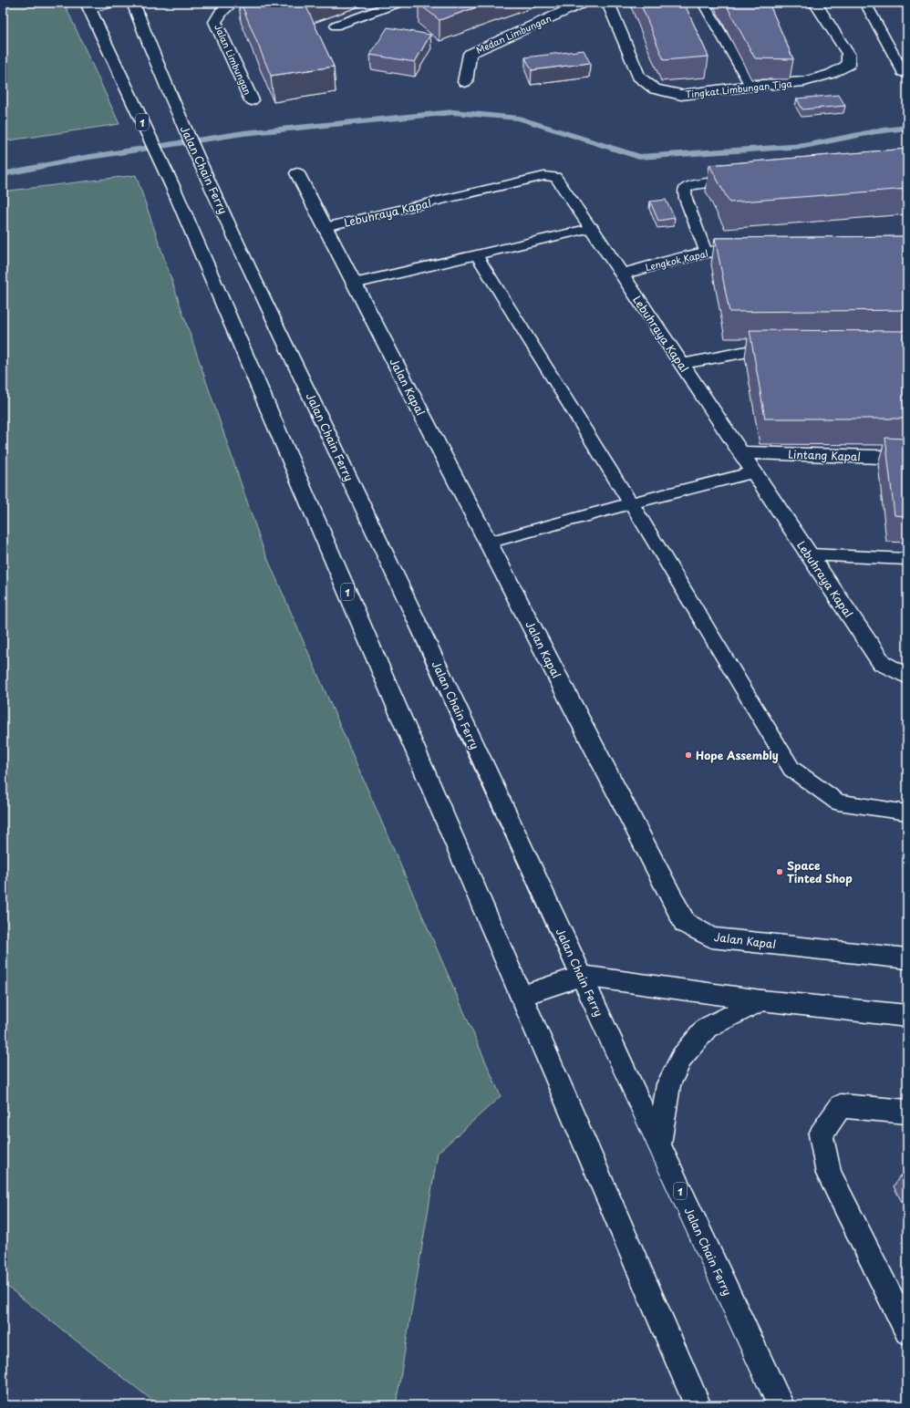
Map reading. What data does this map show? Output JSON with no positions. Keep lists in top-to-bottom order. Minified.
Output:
{"streets":{"main road":["Medan Limbungan","Jalan Limbungan","Tingkat Limbungan Tiga","1","Jalan Chain Ferry","Lebuhraya Kapal","Lengkok Kapal","Jalan Kapal","Lintang Kapal"]},"crossings":[["Lebuhraya Kapal","Lengkok Kapal"],["Lebuhraya Kapal","Jalan Kapal"],["Lebuhraya Kapal","Lintang Kapal"]],"places":["Hope Assembly","Space Tinted Shop"]}
